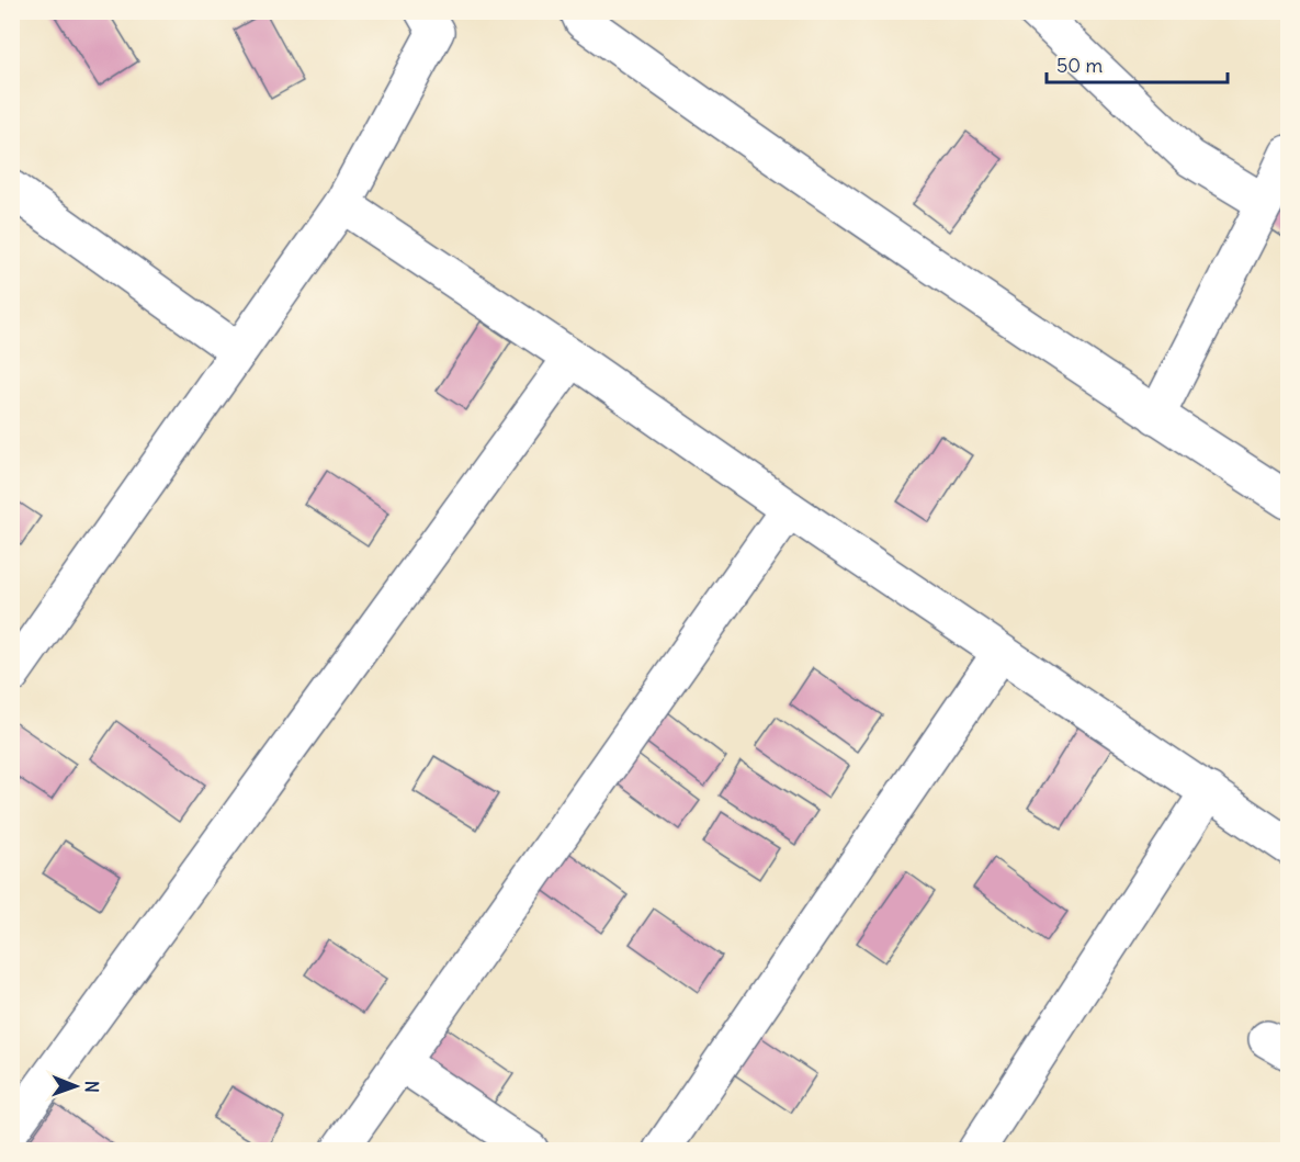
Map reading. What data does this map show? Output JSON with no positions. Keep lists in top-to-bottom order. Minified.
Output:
{"scale_bar":"50 m","north":"right"}
